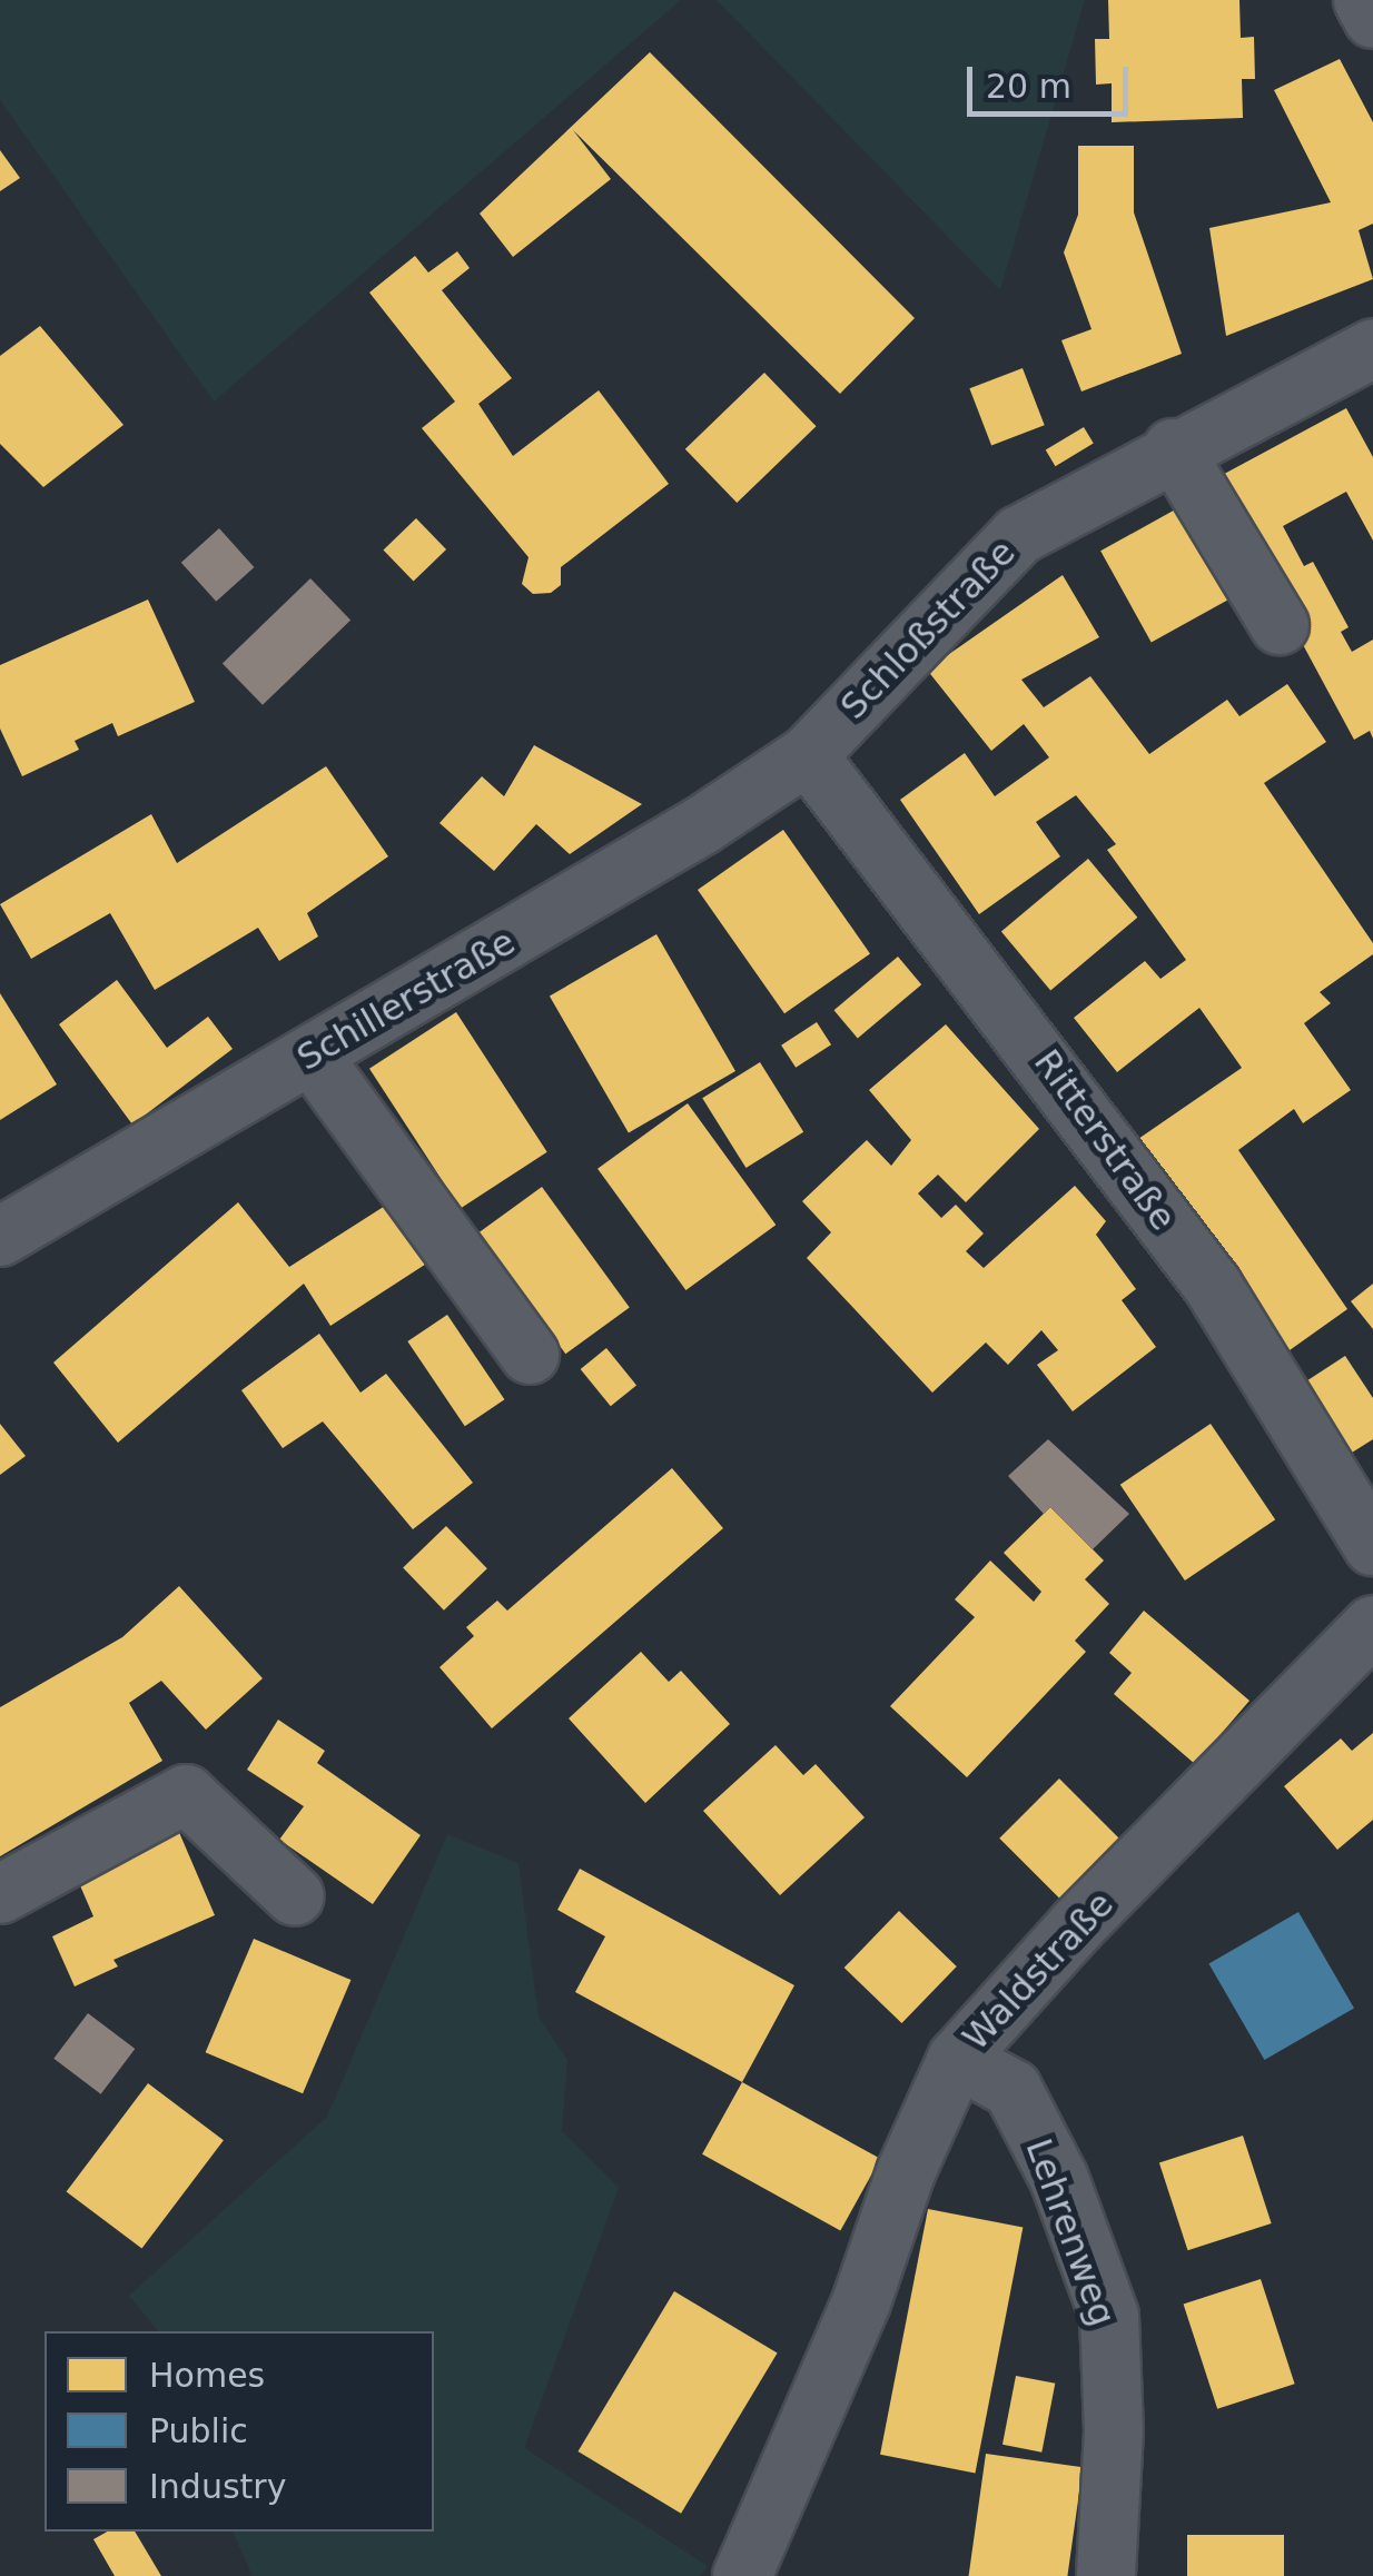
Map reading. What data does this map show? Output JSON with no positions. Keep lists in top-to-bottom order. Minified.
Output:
{"streets":{"street":["Schloßstraße","Schillerstraße","Ritterstraße","Waldstraße","Lehrenweg"]},"crossings":[["Schloßstraße","Schillerstraße"],["Schloßstraße","Ritterstraße"],["Schillerstraße","Ritterstraße"],["Waldstraße","Lehrenweg"]],"legend":["Homes","Public","Industry"],"scale_bar":"20 m"}
